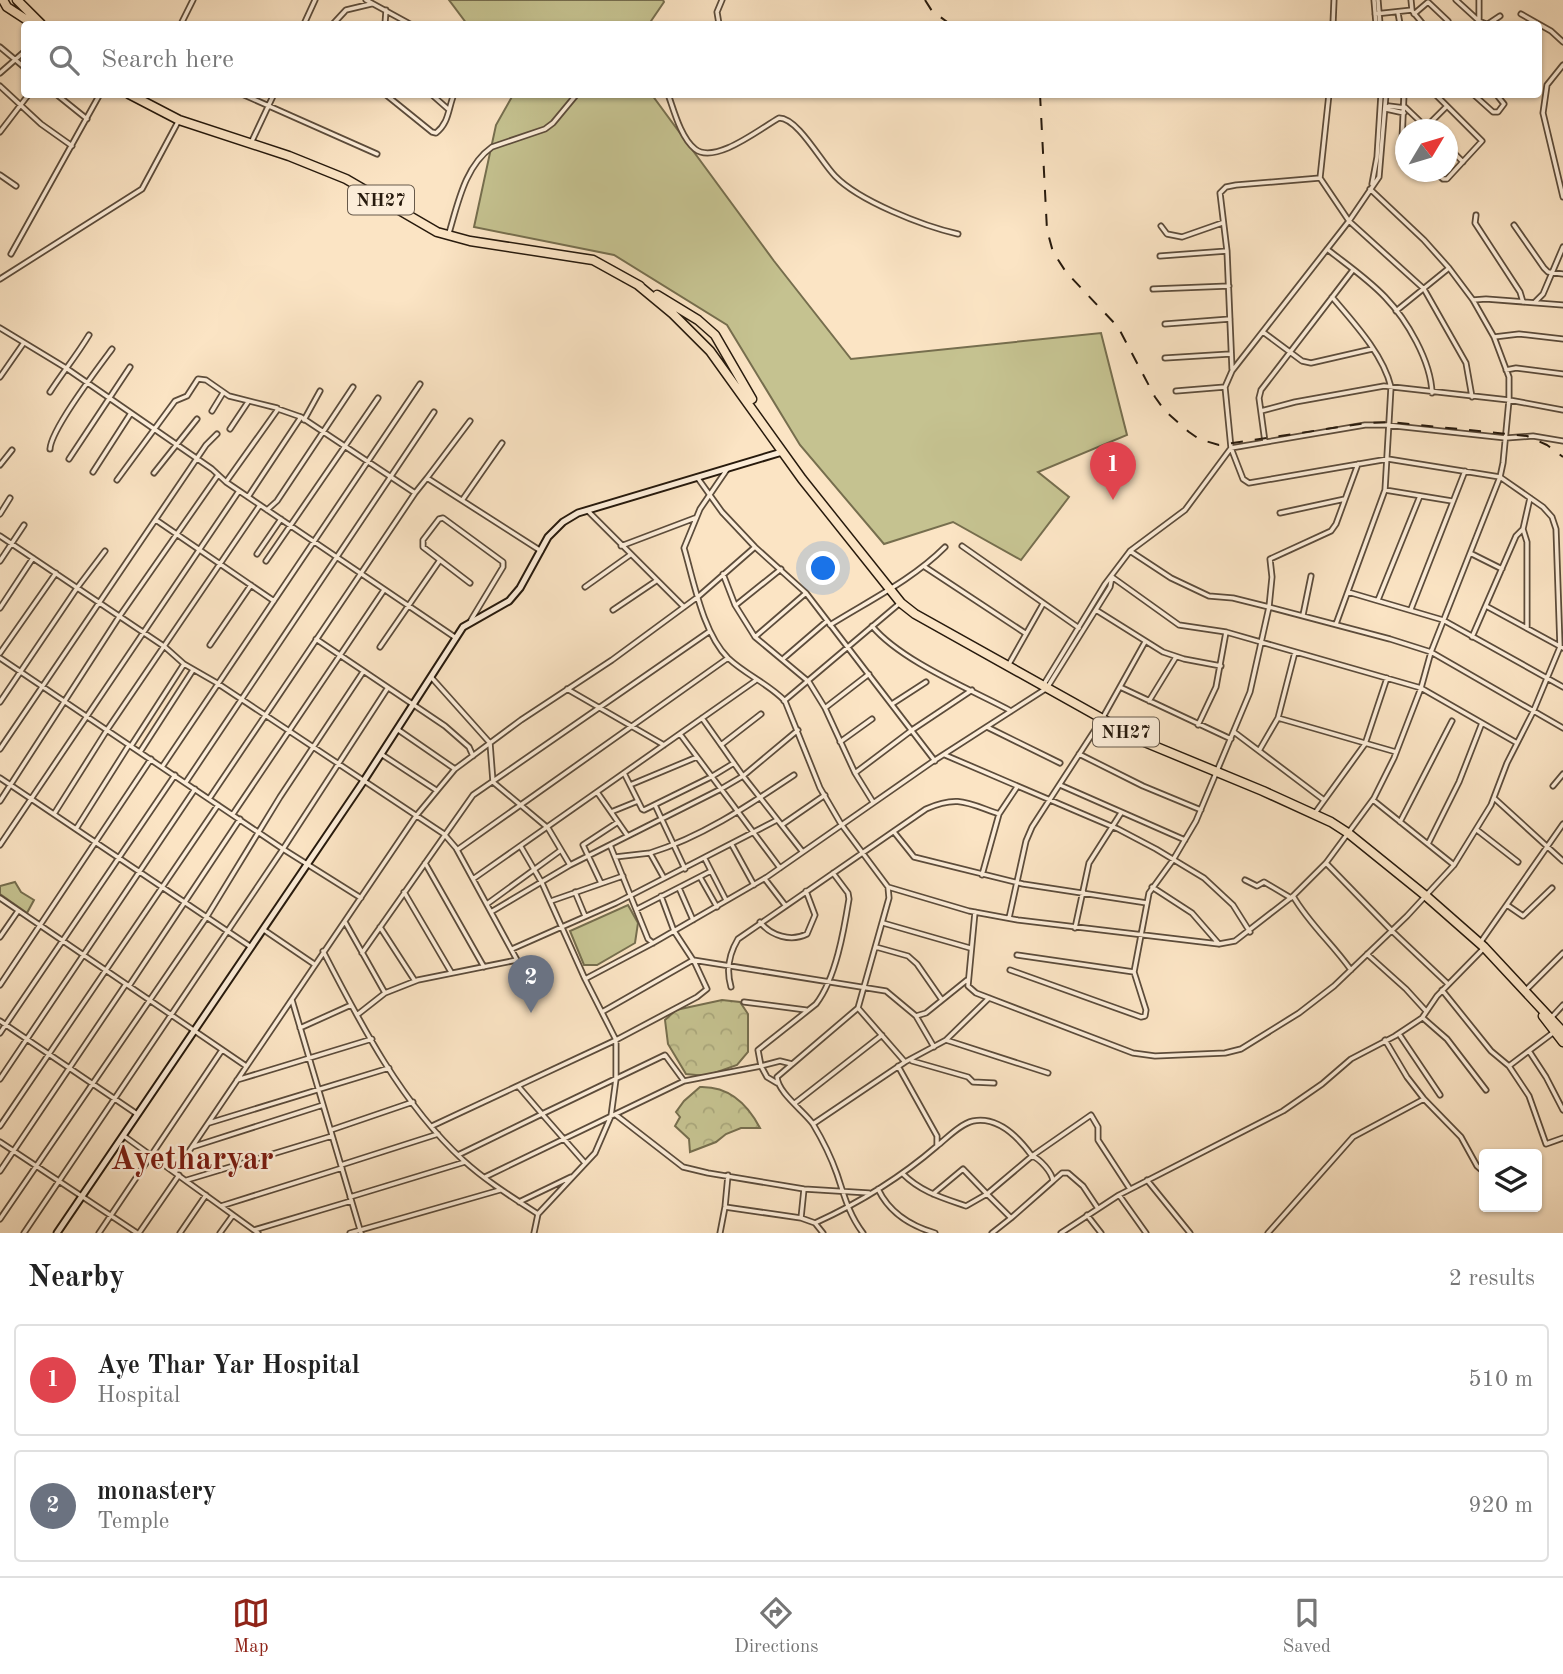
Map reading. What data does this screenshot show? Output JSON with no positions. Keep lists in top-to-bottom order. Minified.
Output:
{"streets":{"highway":["NH27"]},"districts":["Ayetharyar"],"north":"top right","page":{"search":"Search here","pins":["1","2"],"heading":["Nearby","2 results"],"list":[{"mark":"1","name":"Aye Thar Yar Hospital","note":"Hospital","value":"510 m"},{"mark":"2","name":"monastery","note":"Temple","value":"920 m"}],"nav":["Map","Directions","Saved"]}}
